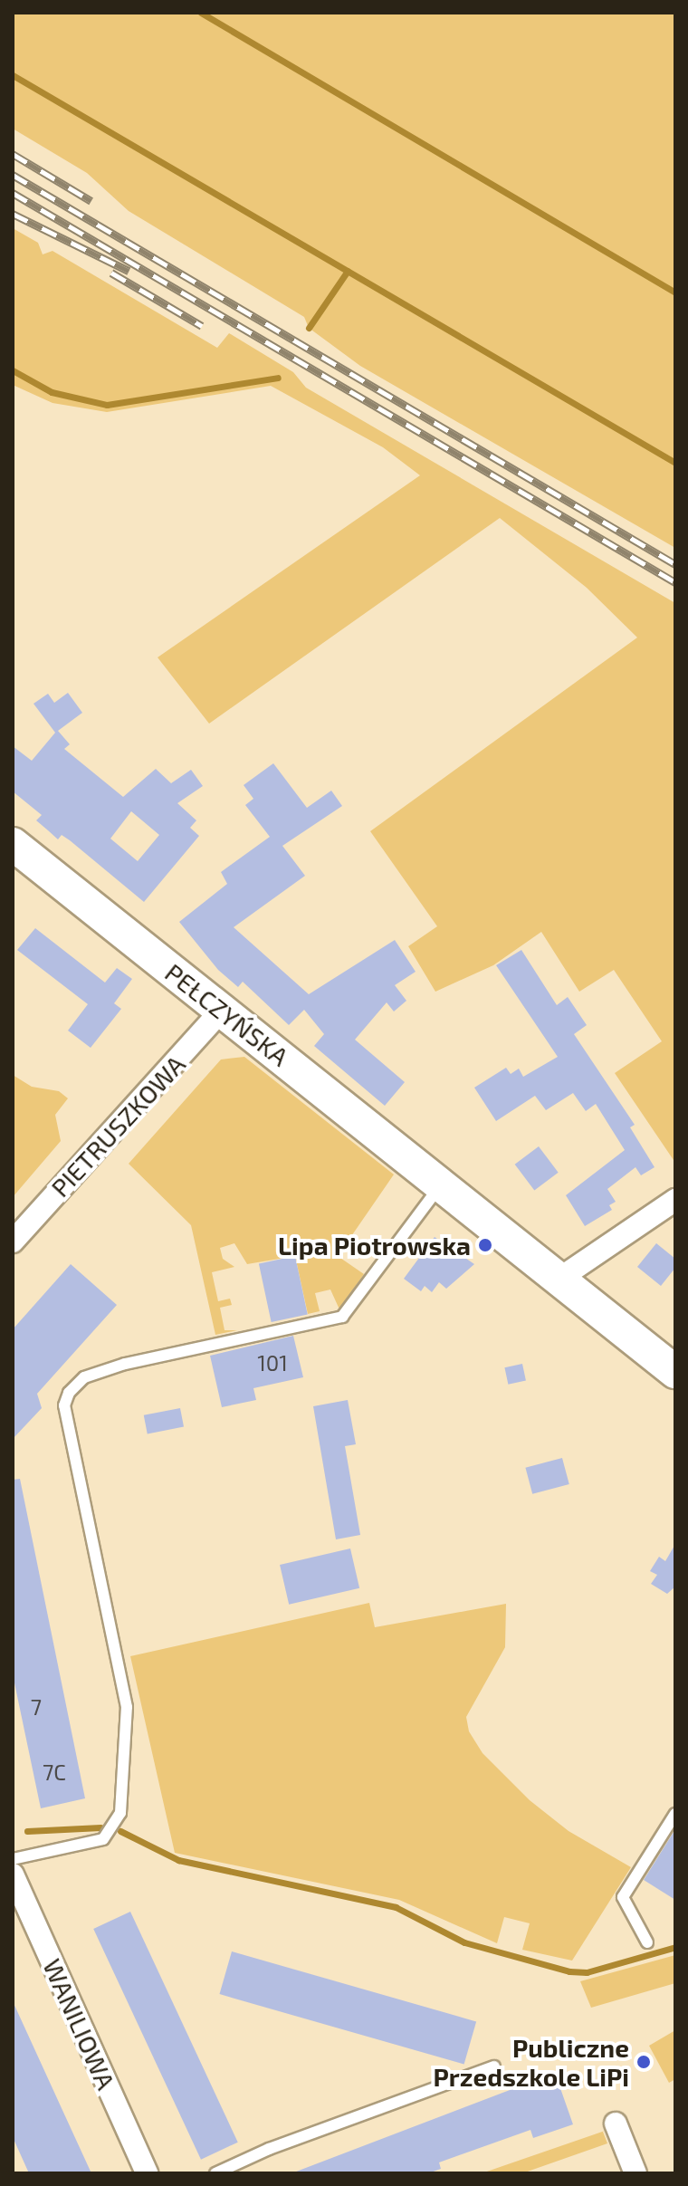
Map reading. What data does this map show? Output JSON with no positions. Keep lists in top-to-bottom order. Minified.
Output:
{"streets":{"main road":["PEŁCZYŃSKA"],"street":["PIETRUSZKOWA","WANILIOWA"]},"crossings":[["PEŁCZYŃSKA","PIETRUSZKOWA"]],"places":["Lipa Piotrowska","Publiczne Przedszkole LiPi"],"house_numbers":["101","7","7C"]}
